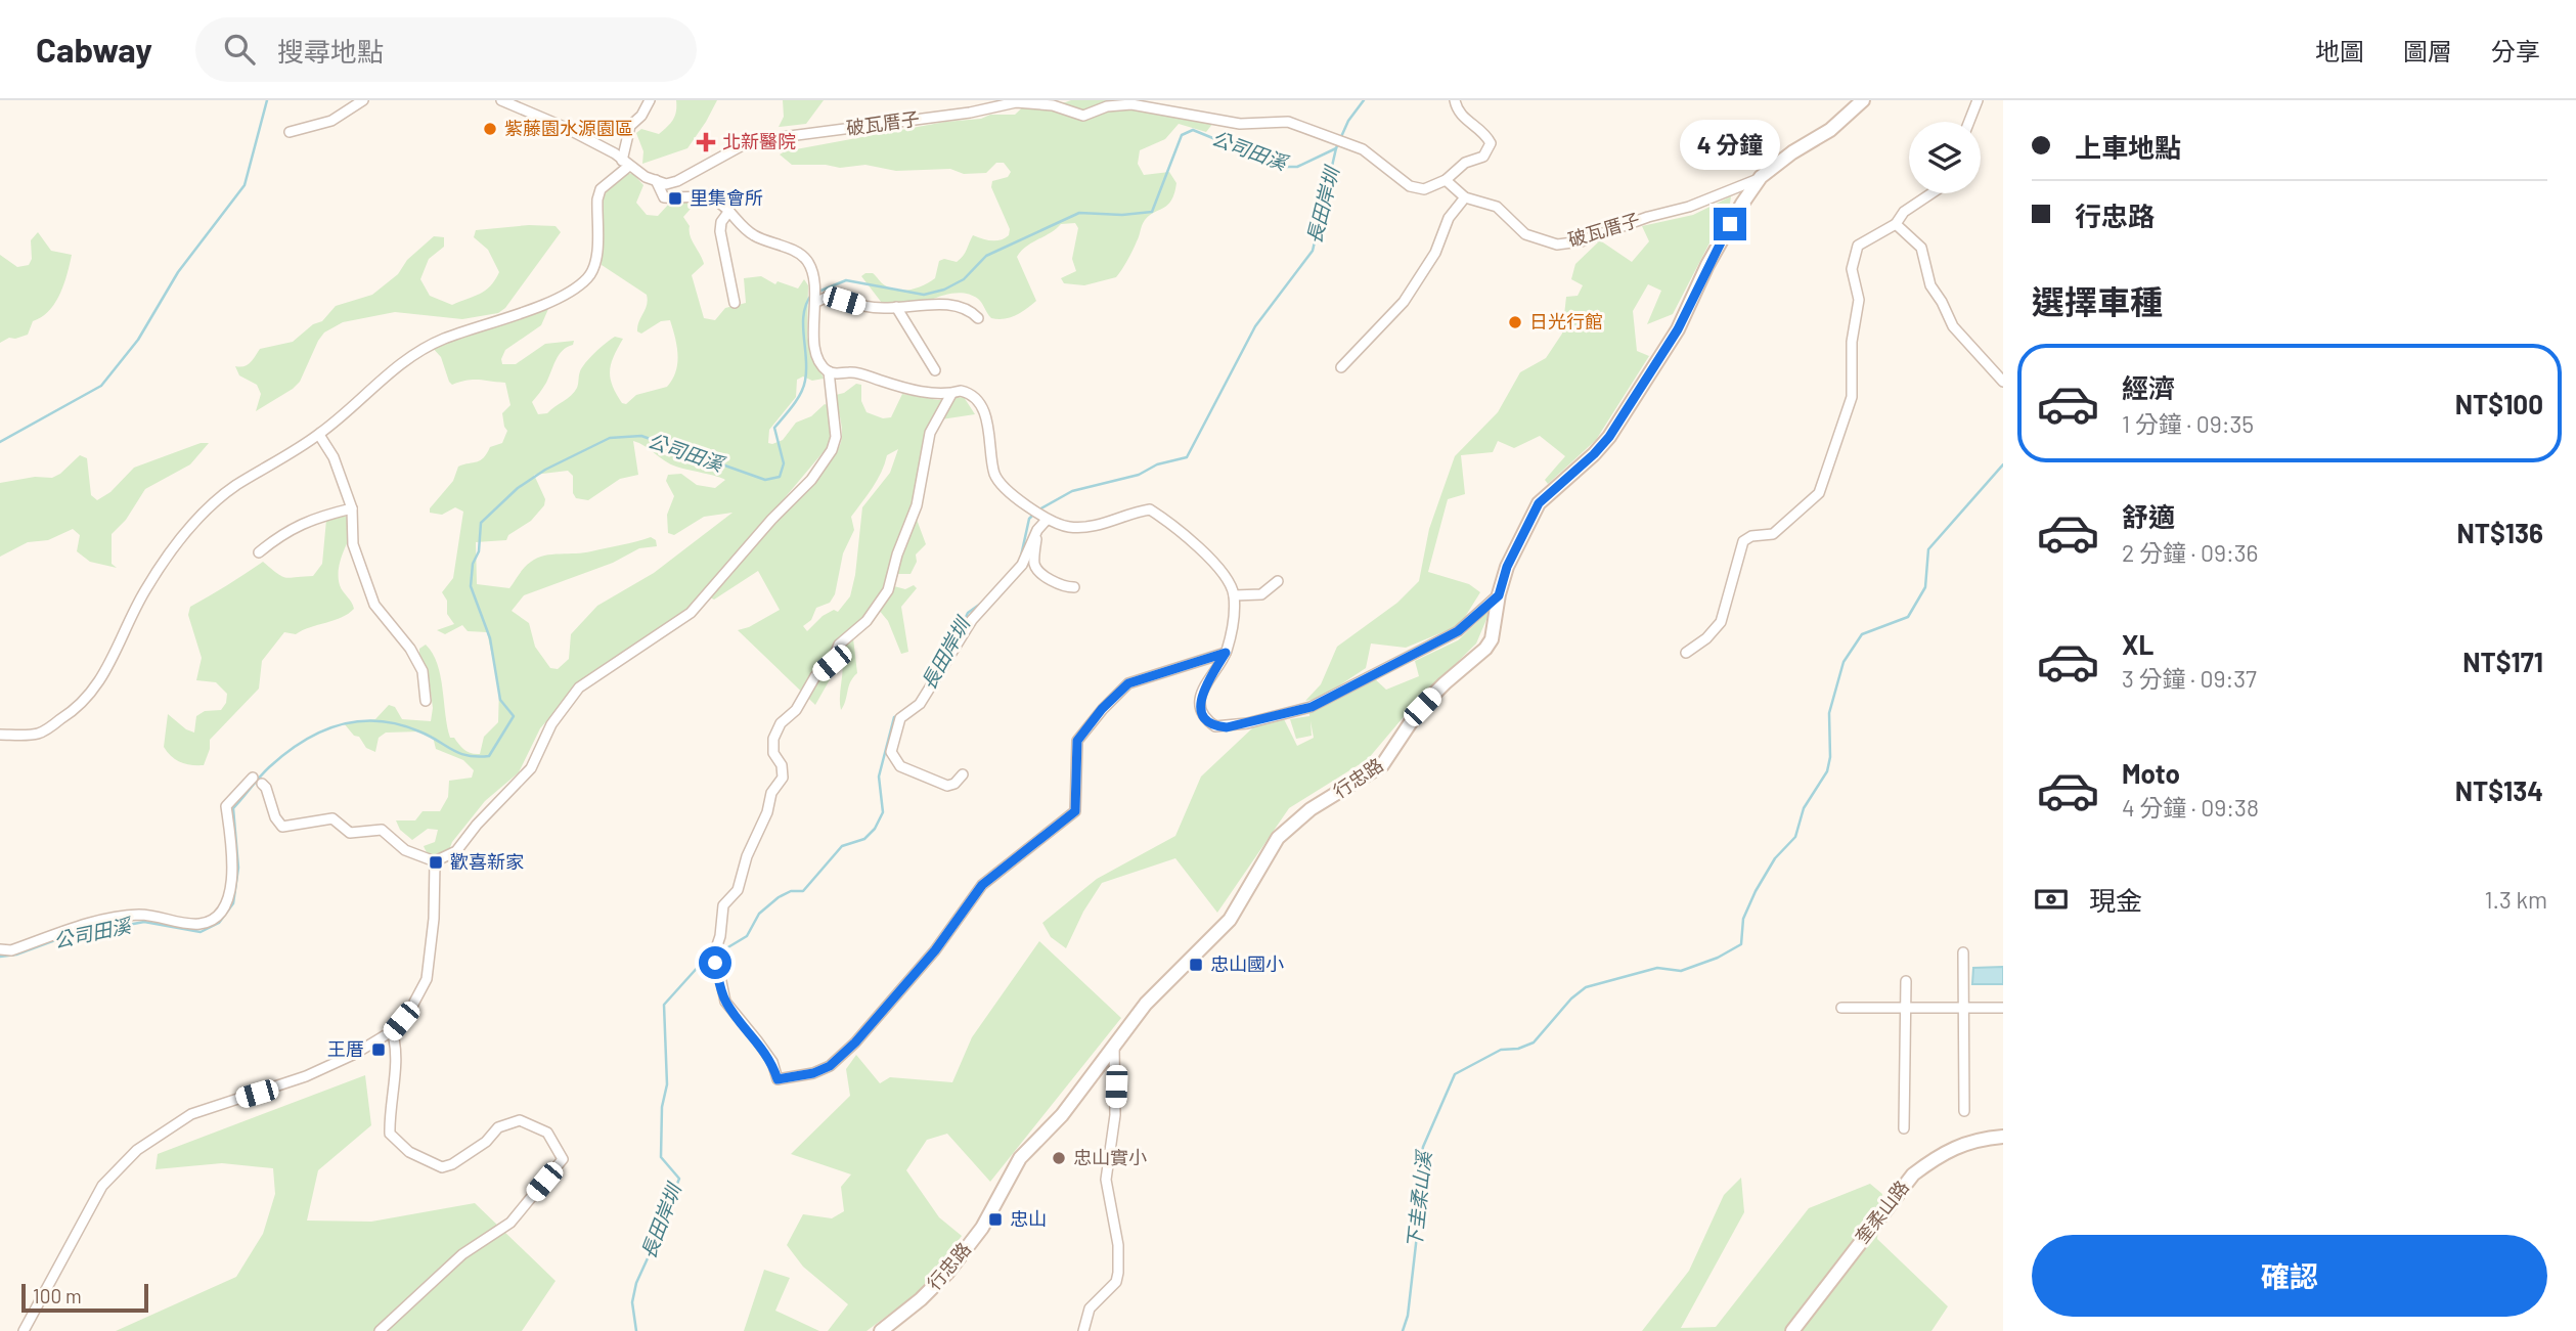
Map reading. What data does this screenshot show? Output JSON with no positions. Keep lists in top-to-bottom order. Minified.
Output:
{"streets":{"street":["破瓦厝子","行忠路","奎柔山路"]},"crossings":[["破瓦厝子","行忠路"]],"water":["公司田溪","長田岸圳","下圭柔山溪"],"places":{"other":["紫藤園水源園區","日光行館","忠山實小"],"health":["北新醫院"],"transit":["里集會所","歡喜新家","忠山國小","王厝","忠山"]},"scale_bar":"100 m","page":{"header":"Cabway","search":"搜尋地點","nav":["地圖","圖層","分享"],"banner":["上車地點","行忠路"],"bubble":"4 分鐘","heading":"選擇車種","list":[{"name":"經濟","note":"1 分鐘 · 09:35","value":"NT$100"},{"name":"舒適","note":"2 分鐘 · 09:36","value":"NT$136"},{"name":"XL","note":"3 分鐘 · 09:37","value":"NT$171"},{"name":"Moto","note":"4 分鐘 · 09:38","value":"NT$134"}],"pay":["現金","1.3 km"],"buttons":"確認","scale":"100 m"}}
